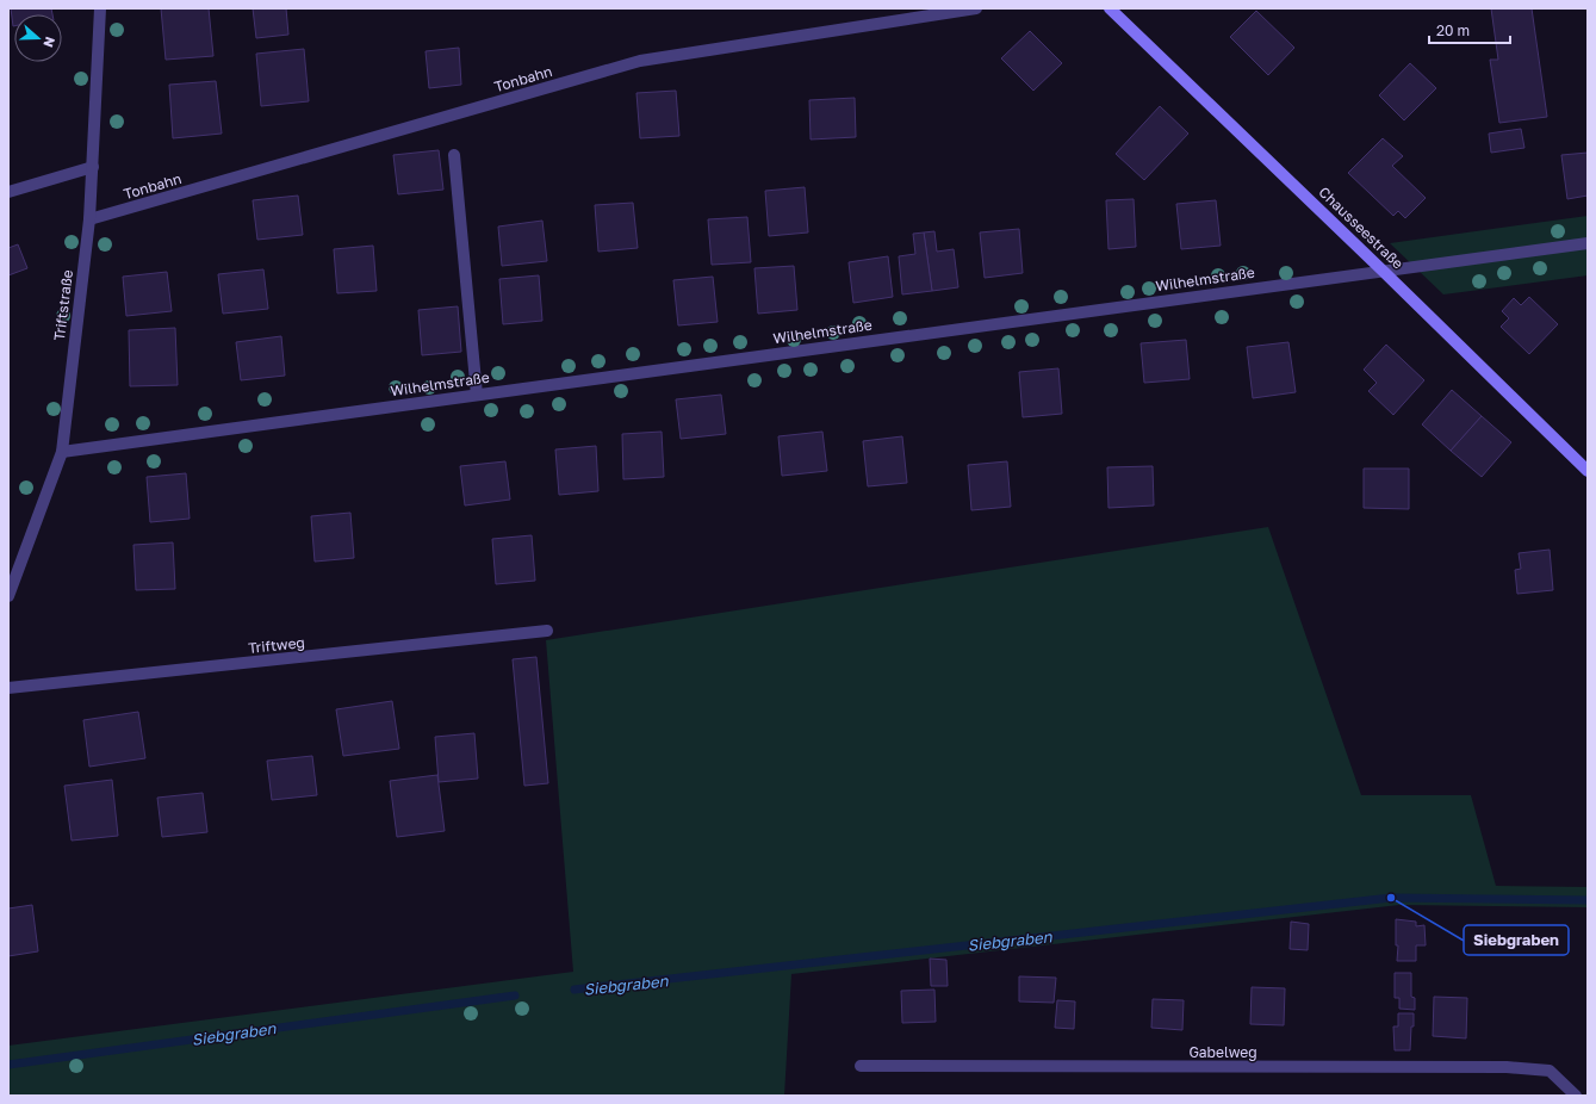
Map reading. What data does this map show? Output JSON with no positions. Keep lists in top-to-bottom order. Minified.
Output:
{"streets":{"main road":["Chausseestraße"],"street":["Tonbahn","Wilhelmstraße","Triftstraße","Triftweg","Gabelweg"]},"crossings":[["Tonbahn","Triftstraße"],["Chausseestraße","Wilhelmstraße"],["Wilhelmstraße","Triftstraße"]],"water":["Siebgraben"],"places":["Siebgraben"],"scale_bar":"20 m","north":"right"}
